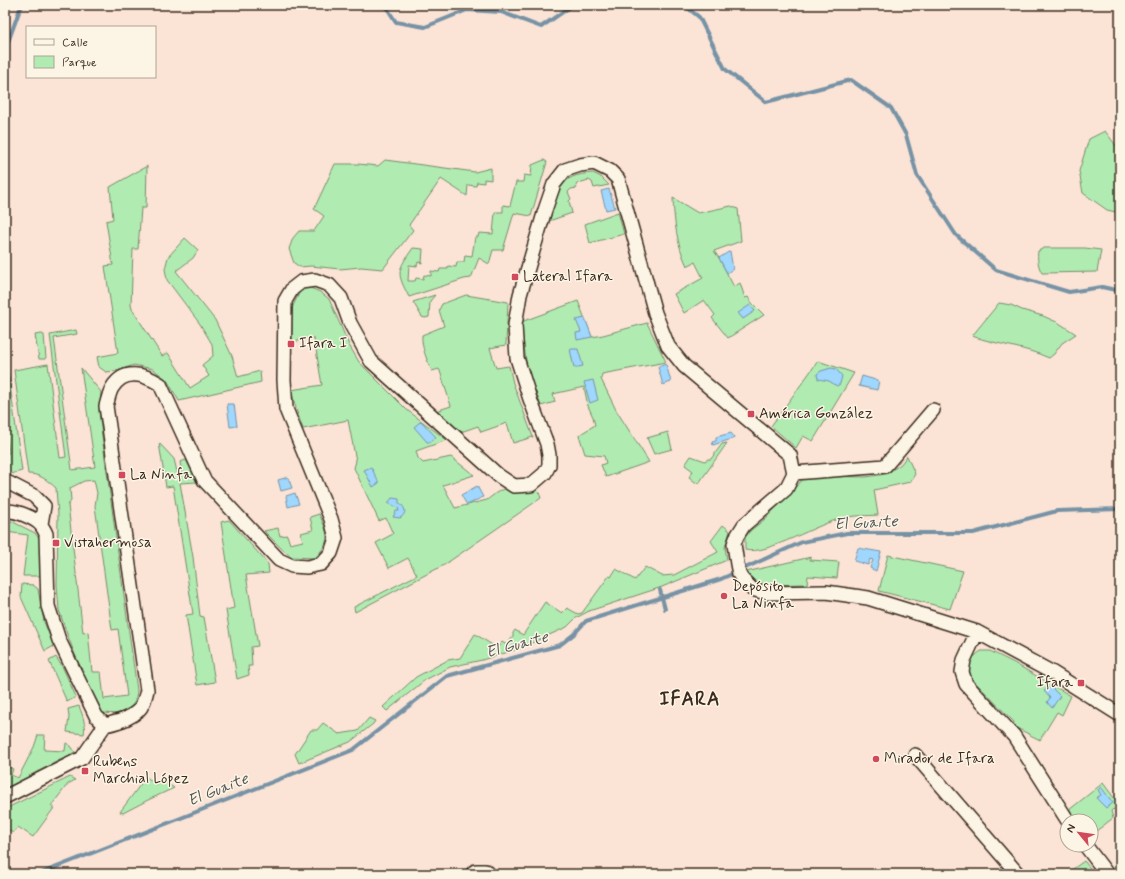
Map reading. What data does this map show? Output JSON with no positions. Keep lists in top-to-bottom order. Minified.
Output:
{"districts":["IFARA"],"water":["El Guaite"],"places":{"transit":["Lateral Ifara","Ifara I","América González","La Ninfa","Vistahermosa","Ifara","Rubens Marchial López"],"other":["Depósito La Ninfa","Mirador de Ifara"]},"legend":["Calle","Parque"],"north":"top left"}
